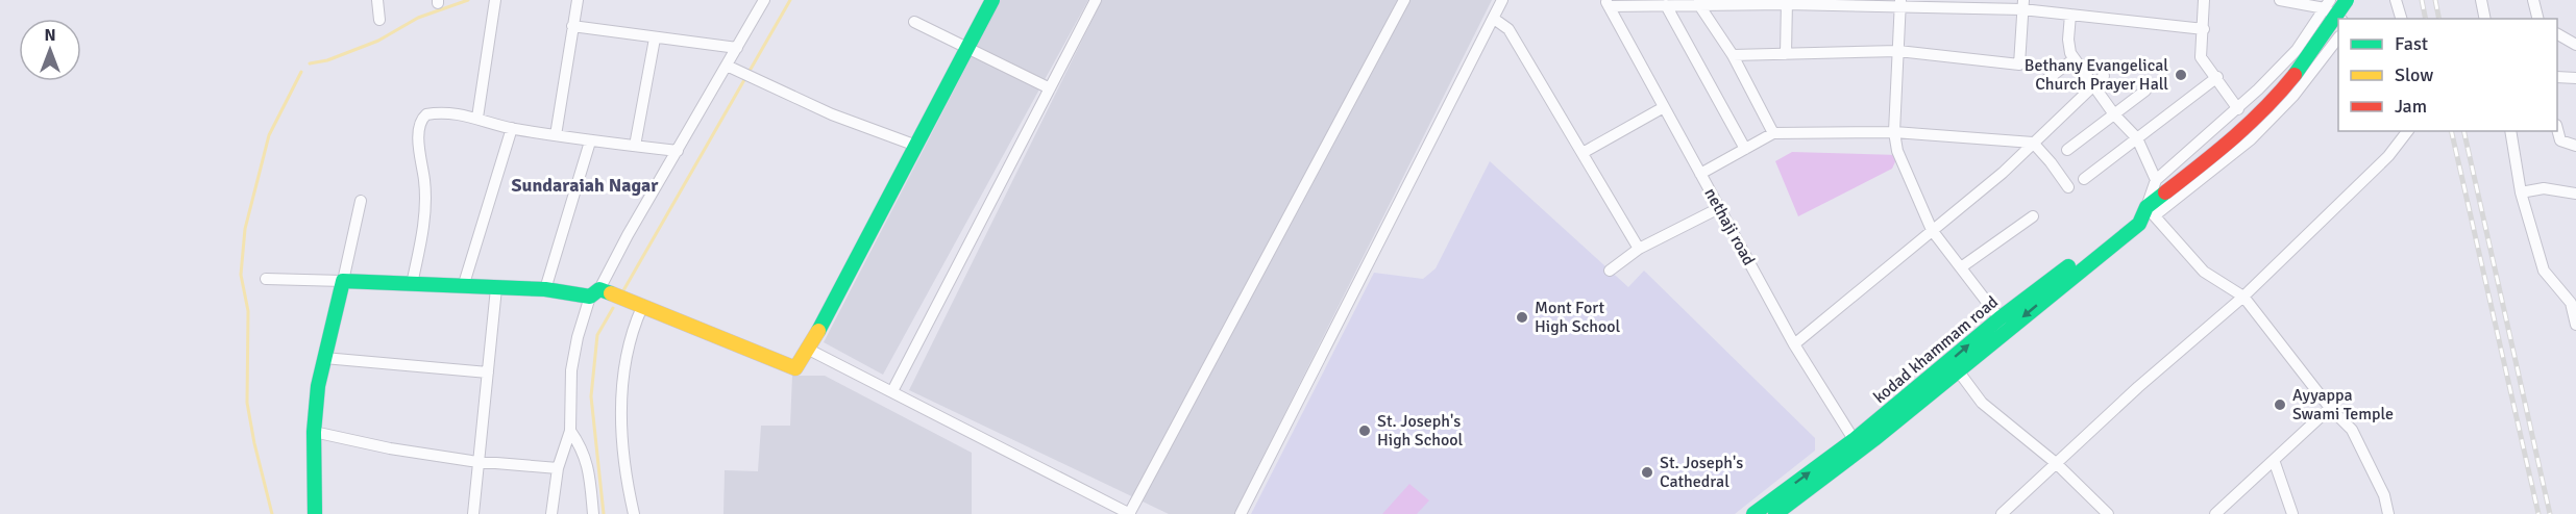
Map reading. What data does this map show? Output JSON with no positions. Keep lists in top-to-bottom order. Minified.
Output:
{"streets":{"main road":["kodad khammam road"],"street":["nethaji road"]},"crossings":[["nethaji road","kodad khammam road"]],"districts":["Sundaraiah Nagar"],"places":["Bethany Evangelical Church Prayer Hall","Mont Fort High School","Ayyappa Swami Temple","St. Joseph's High School","St. Joseph's Cathedral"],"legend":["Fast","Slow","Jam"],"north":"top"}
